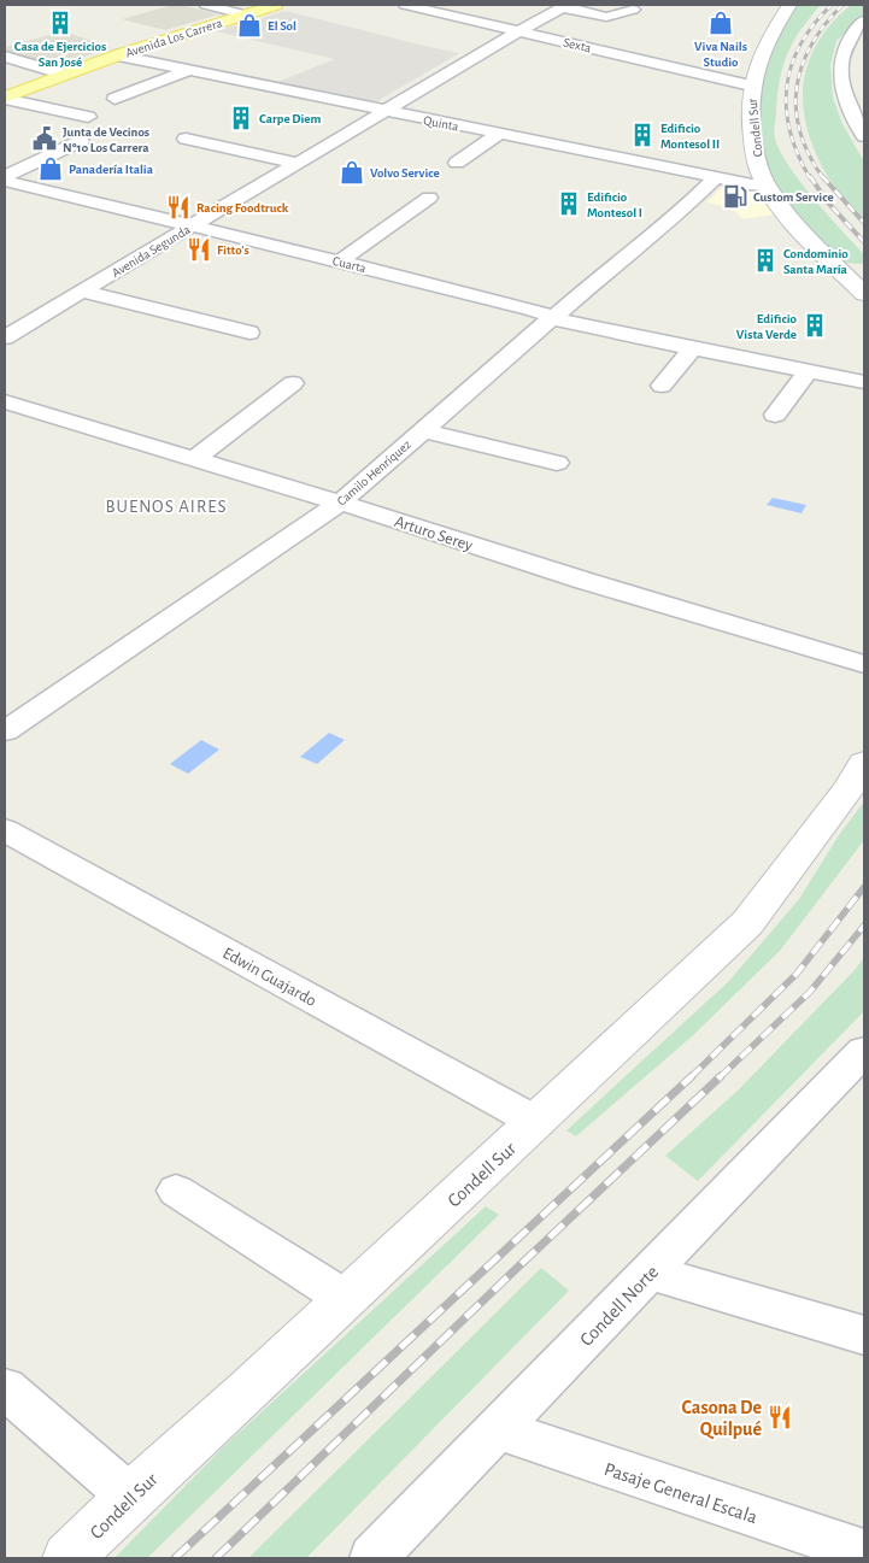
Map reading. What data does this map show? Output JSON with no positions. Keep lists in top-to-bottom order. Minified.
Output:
{"streets":{"main road":["Avenida Los Carrera"],"street":["Sexta","Quinta","Condell Sur","Avenida Segunda","Cuarta","Camilo Henríquez","Arturo Serey","Edwin Guajardo","Condell Norte","Pasaje General Escala"]},"crossings":[["Avenida Los Carrera","Quinta"],["Sexta","Condell Sur"],["Sexta","Avenida Segunda"],["Quinta","Condell Sur"],["Quinta","Avenida Segunda"],["Quinta","Camilo Henríquez"],["Condell Sur","Edwin Guajardo"],["Avenida Segunda","Cuarta"],["Cuarta","Camilo Henríquez"],["Camilo Henríquez","Arturo Serey"],["Condell Norte","Pasaje General Escala"]],"districts":["BUENOS AIRES"],"places":{"building":["Casa de Ejercicios San José","Carpe Diem","Edificio Montesol II","Edificio Montesol I","Condominio Santa María","Edificio Vista Verde"],"shop":["Viva Nails Studio","El Sol","Panadería Italia","Volvo Service"],"public building":["Junta de Vecinos Nº10 Los Carrera"],"fuel station":["Custom Service"],"restaurant":["Racing Foodtruck","Fitto's","Casona De Quilpué"]}}
